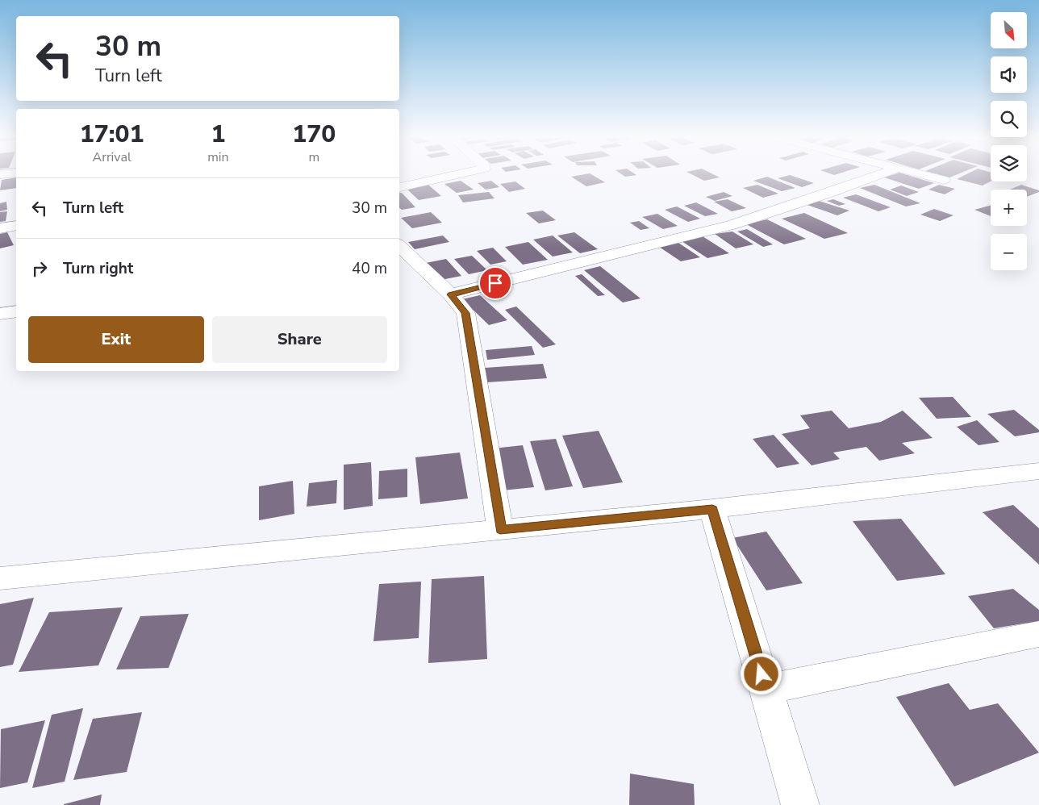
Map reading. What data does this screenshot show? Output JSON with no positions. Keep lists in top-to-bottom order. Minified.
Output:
{"north":"bottom right","page":{"map_buttons":["+","−"],"turn":["30 m","Turn left"],"eta":["17:01","Arrival","1","min","170","m"],"list":[{"name":"Turn left","value":"30 m"},{"name":"Turn right","value":"40 m"}],"buttons":["Exit","Share"]}}
